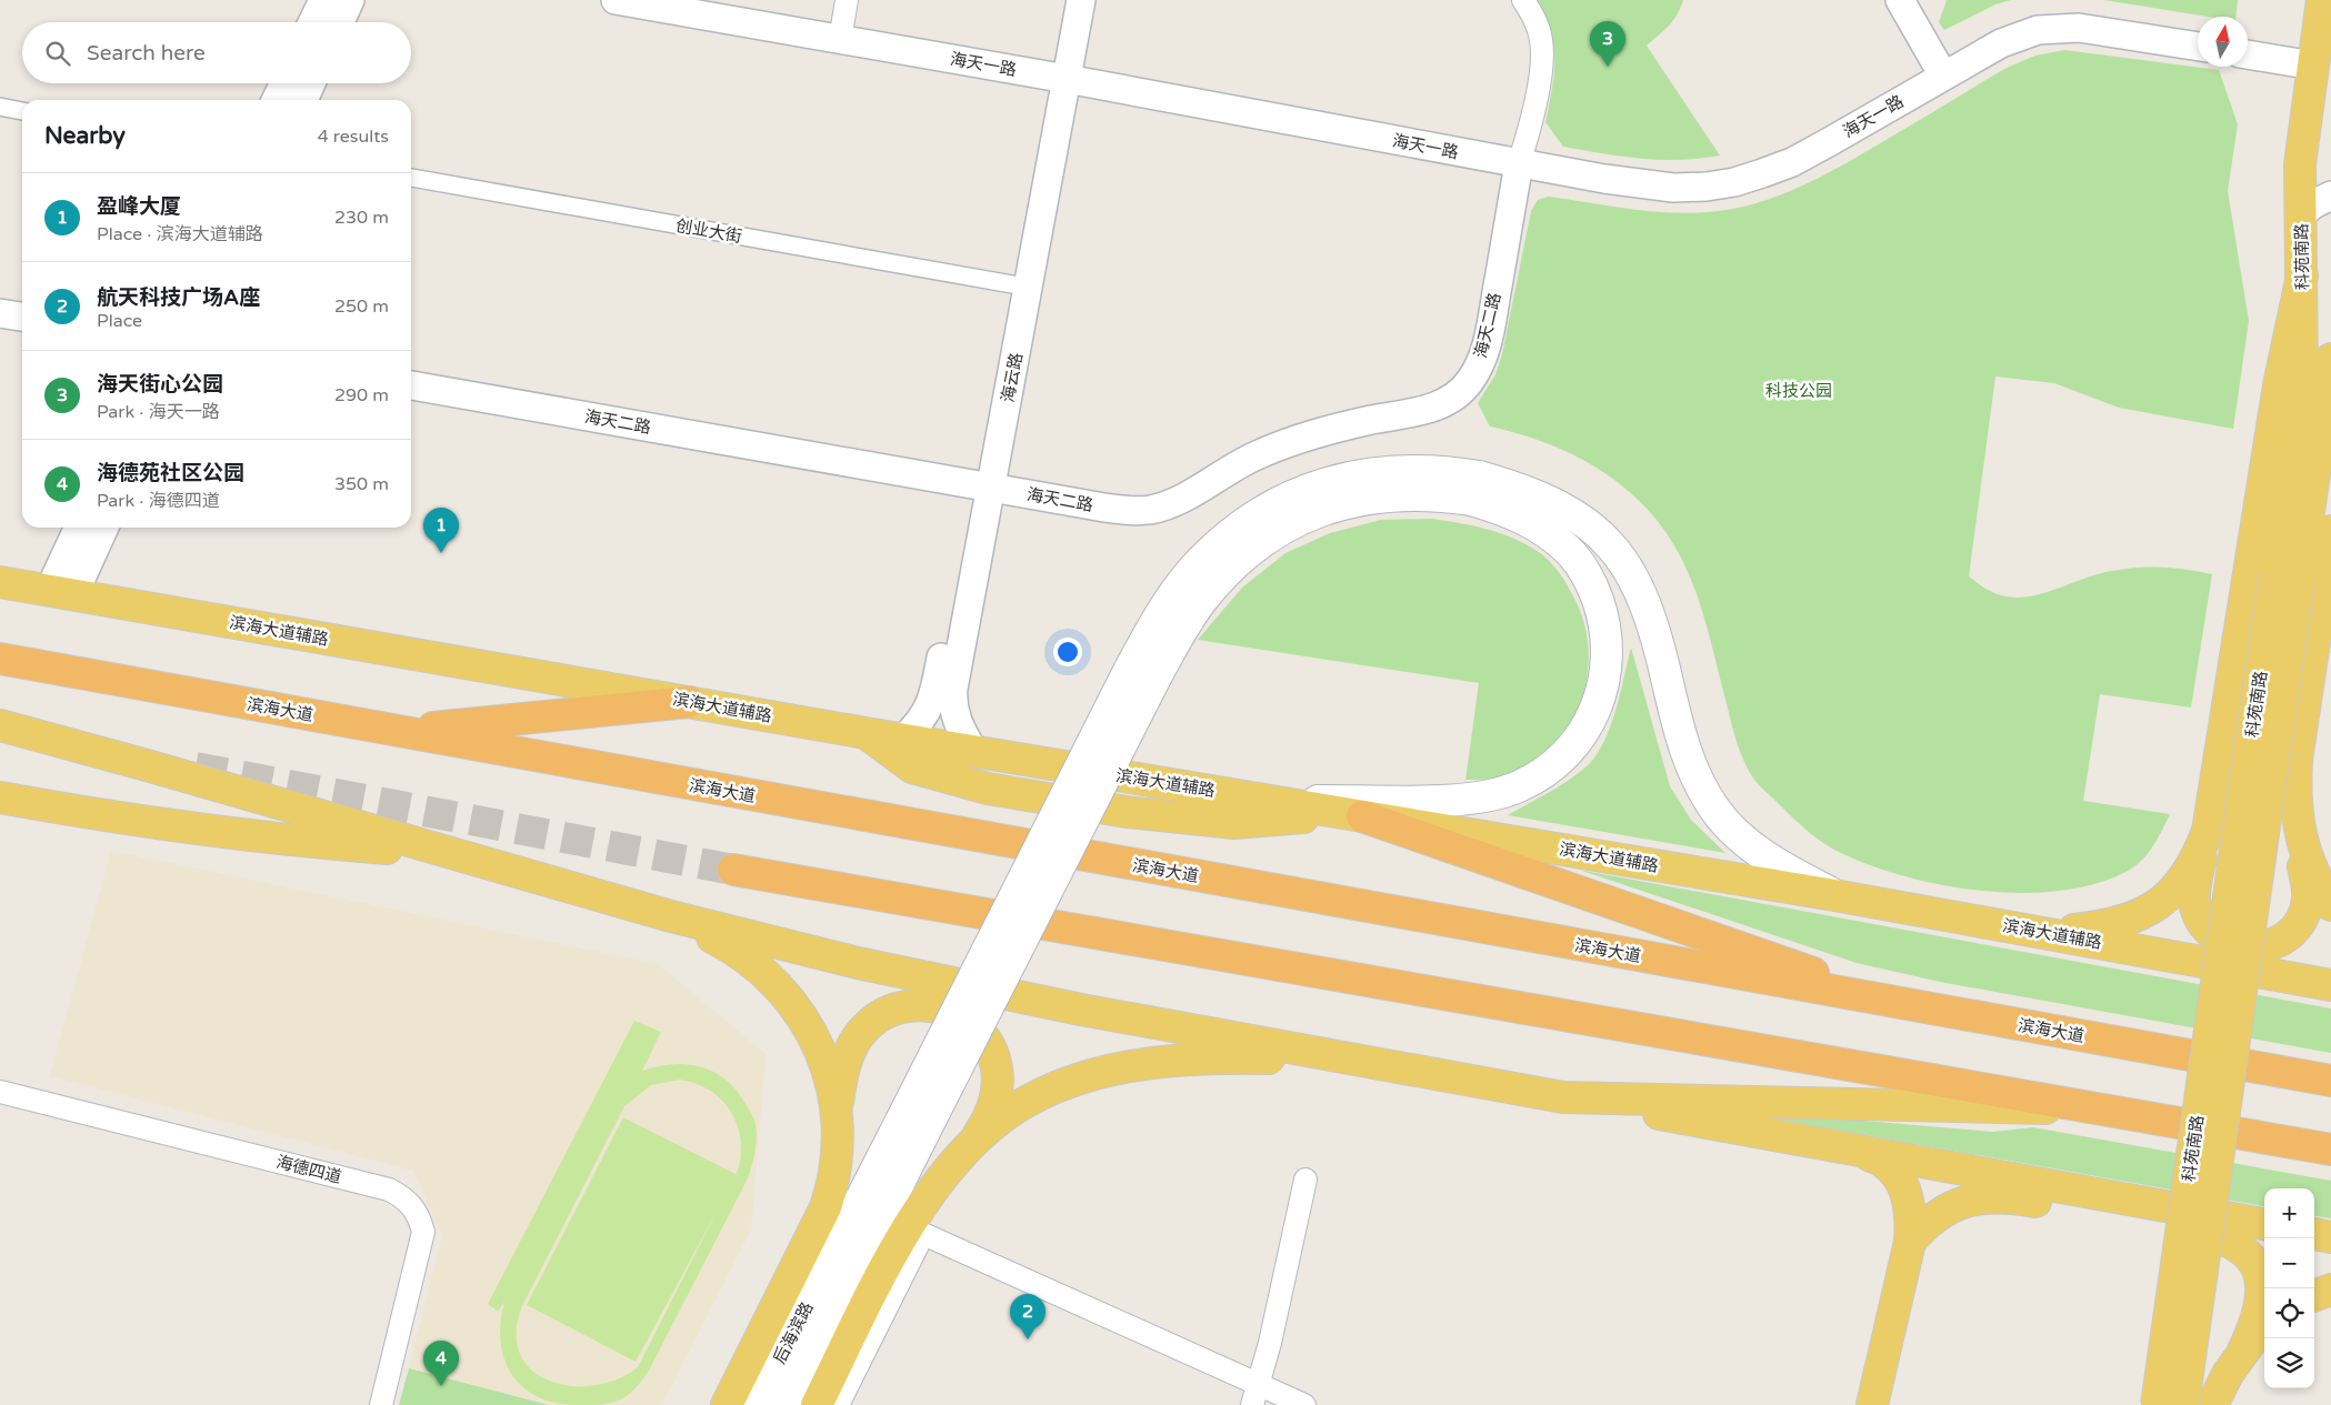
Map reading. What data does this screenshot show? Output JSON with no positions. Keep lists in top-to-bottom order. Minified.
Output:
{"streets":{"highway":["滨海大道"],"main road":["科苑南路","滨海大道辅路","后海滨路"],"street":["海天一路","创业大街","海天二路","海云路","海德四道"]},"crossings":[["海天一路","海天二路"],["海天一路","海云路"],["创业大街","海云路"],["海天二路","海云路"],["海云路","滨海大道辅路"]],"parks":["科技公园"],"north":"top","page":{"pins":["3","1","2","4"],"search":"Search here","heading":["Nearby","4 results"],"list":[{"mark":"1","name":"盈峰大厦","note":"Place · 滨海大道辅路","value":"230 m"},{"mark":"2","name":"航天科技广场A座","note":"Place","value":"250 m"},{"mark":"3","name":"海天街心公园","note":"Park · 海天一路","value":"290 m"},{"mark":"4","name":"海德苑社区公园","note":"Park · 海德四道","value":"350 m"}],"map_buttons":["+","−"]}}
